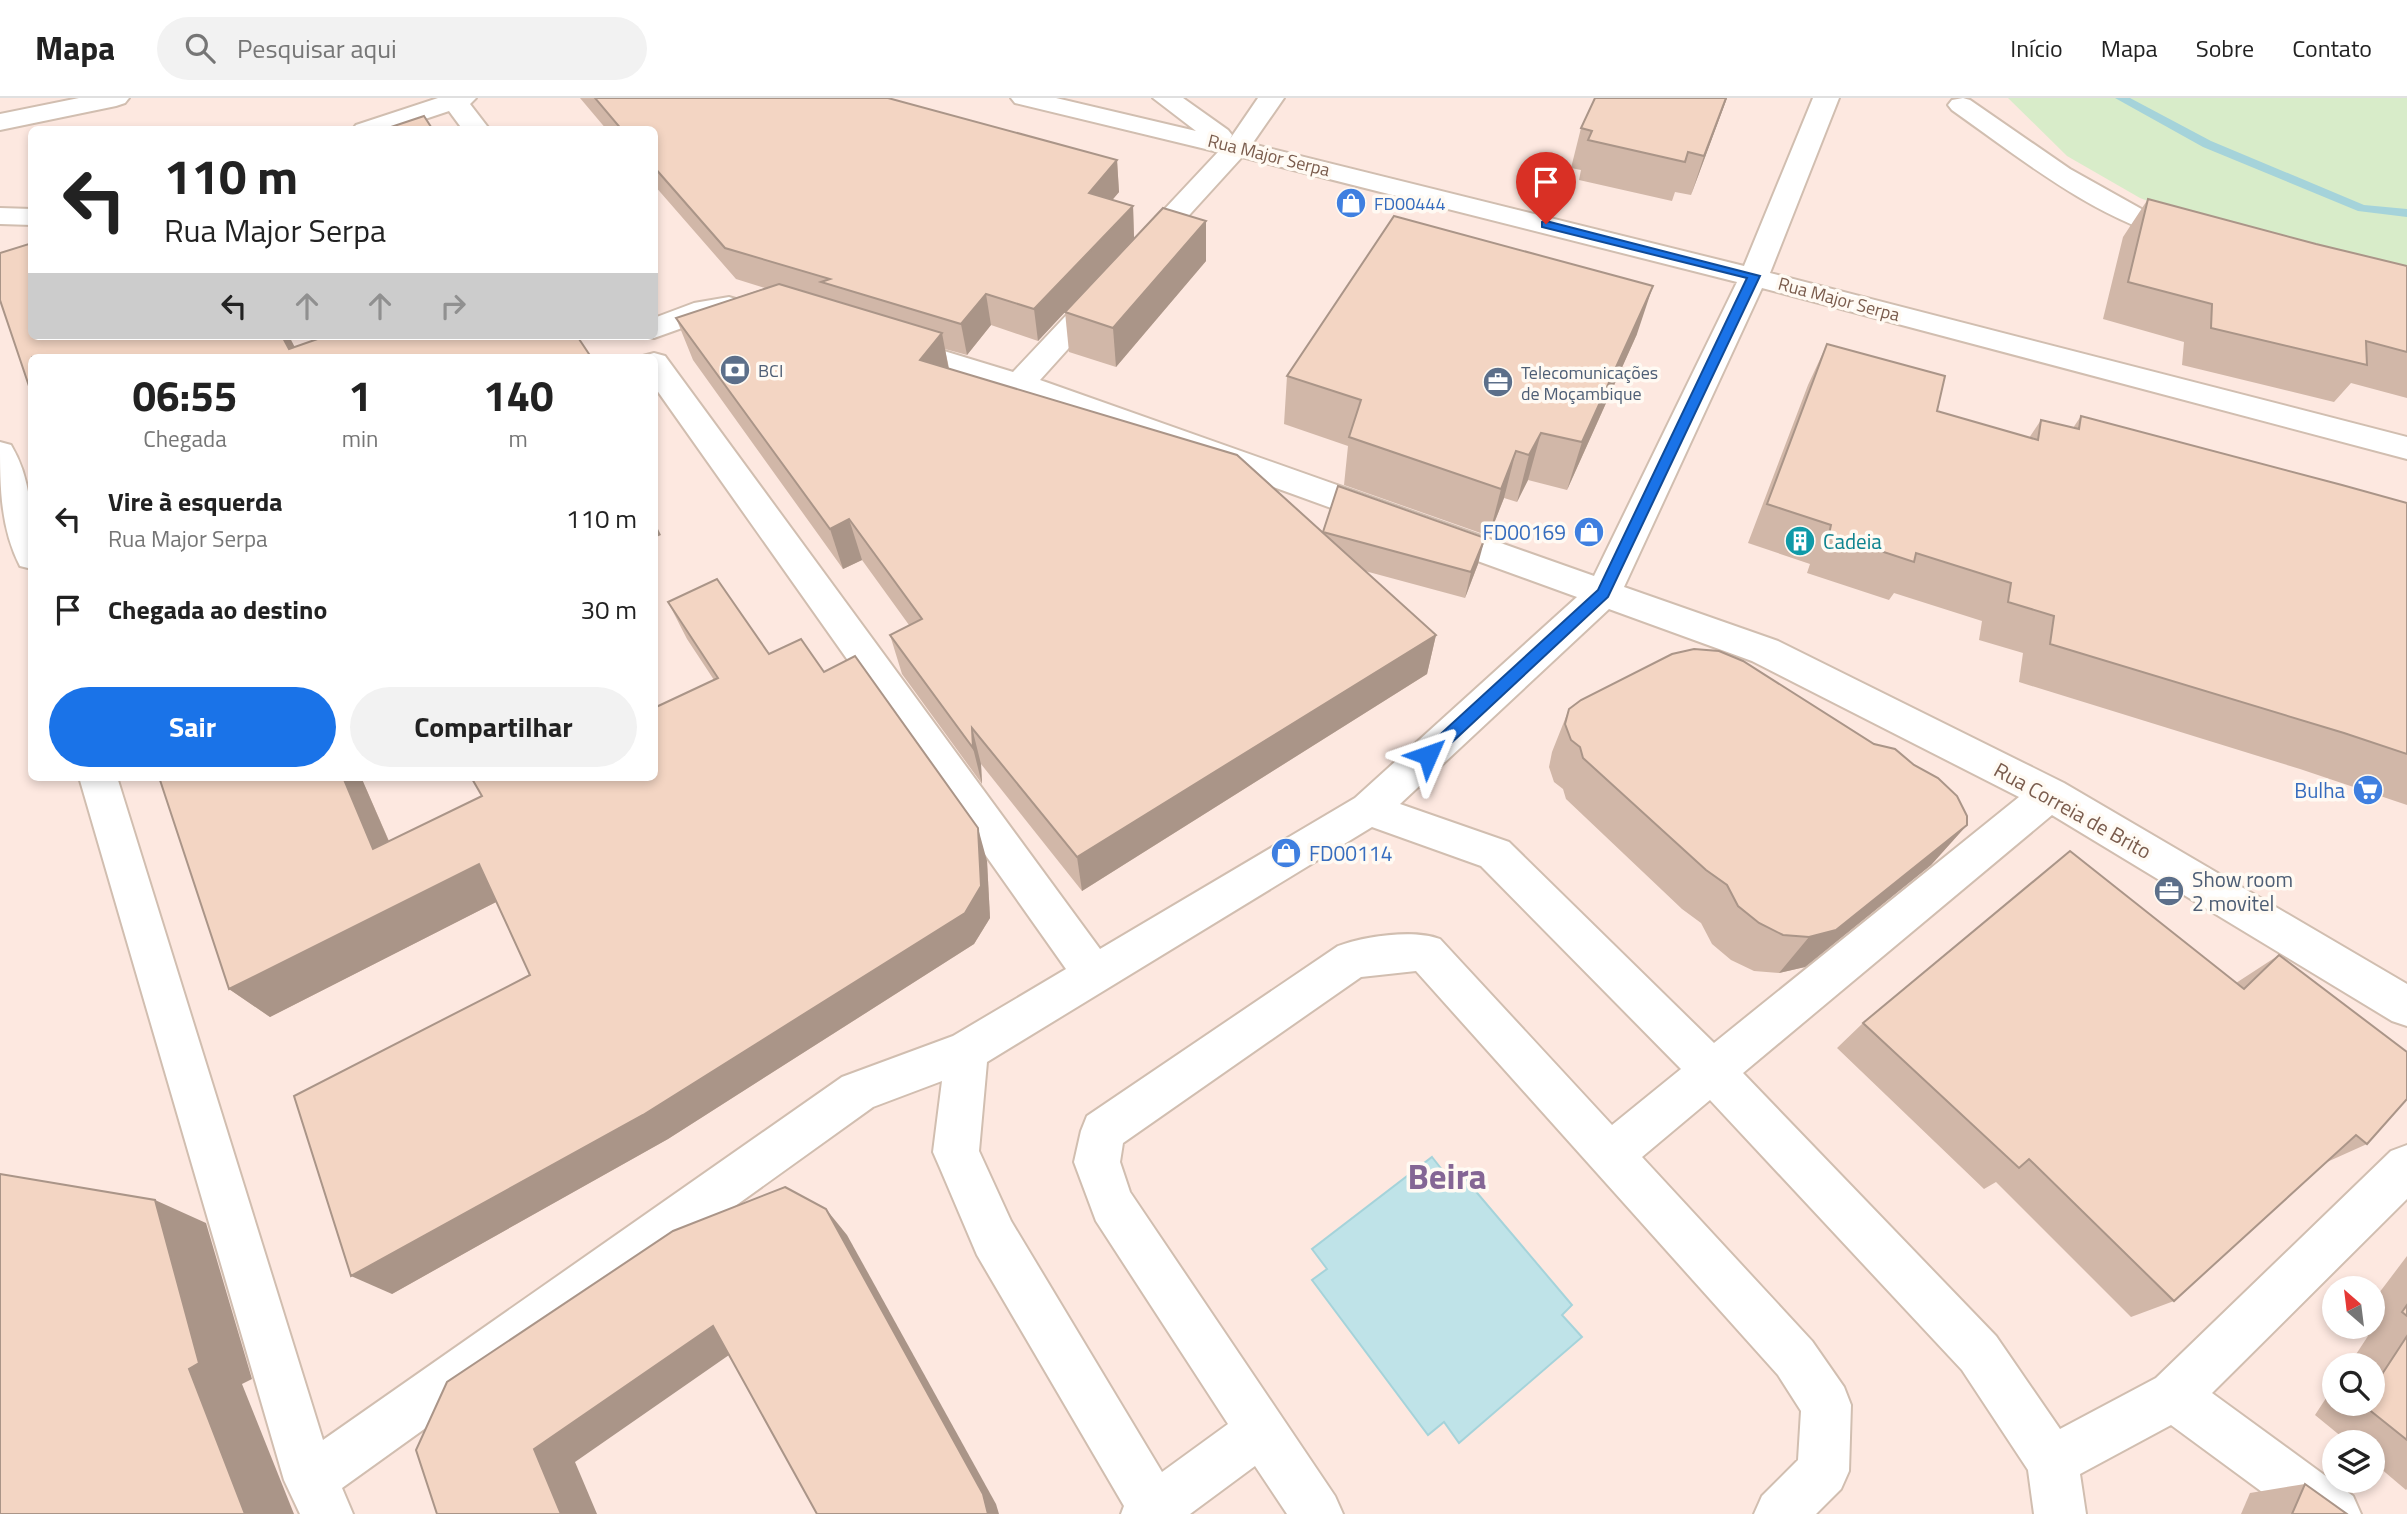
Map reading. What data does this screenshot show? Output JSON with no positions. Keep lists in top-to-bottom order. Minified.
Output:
{"streets":{"street":["Rua Major Serpa","Rua Correia de Brito"]},"districts":["Beira"],"places":{"shop":["FD00444","FD00169","FD00114"],"bank":["BCI"],"office":["Telecomunicações de Moçambique","Show room 2 movitel"],"building":["Cadeia"],"supermarket":["Bulha"]},"north":"top left","page":{"header":"Mapa","search":"Pesquisar aqui","nav":["Início","Mapa","Sobre","Contato"],"turn":["110 m","Rua Major Serpa"],"eta":["06:55","Chegada","1","min","140","m"],"list":[{"name":"Vire à esquerda","note":"Rua Major Serpa","value":"110 m"},{"name":"Chegada ao destino","value":"30 m"}],"buttons":["Sair","Compartilhar"]}}
